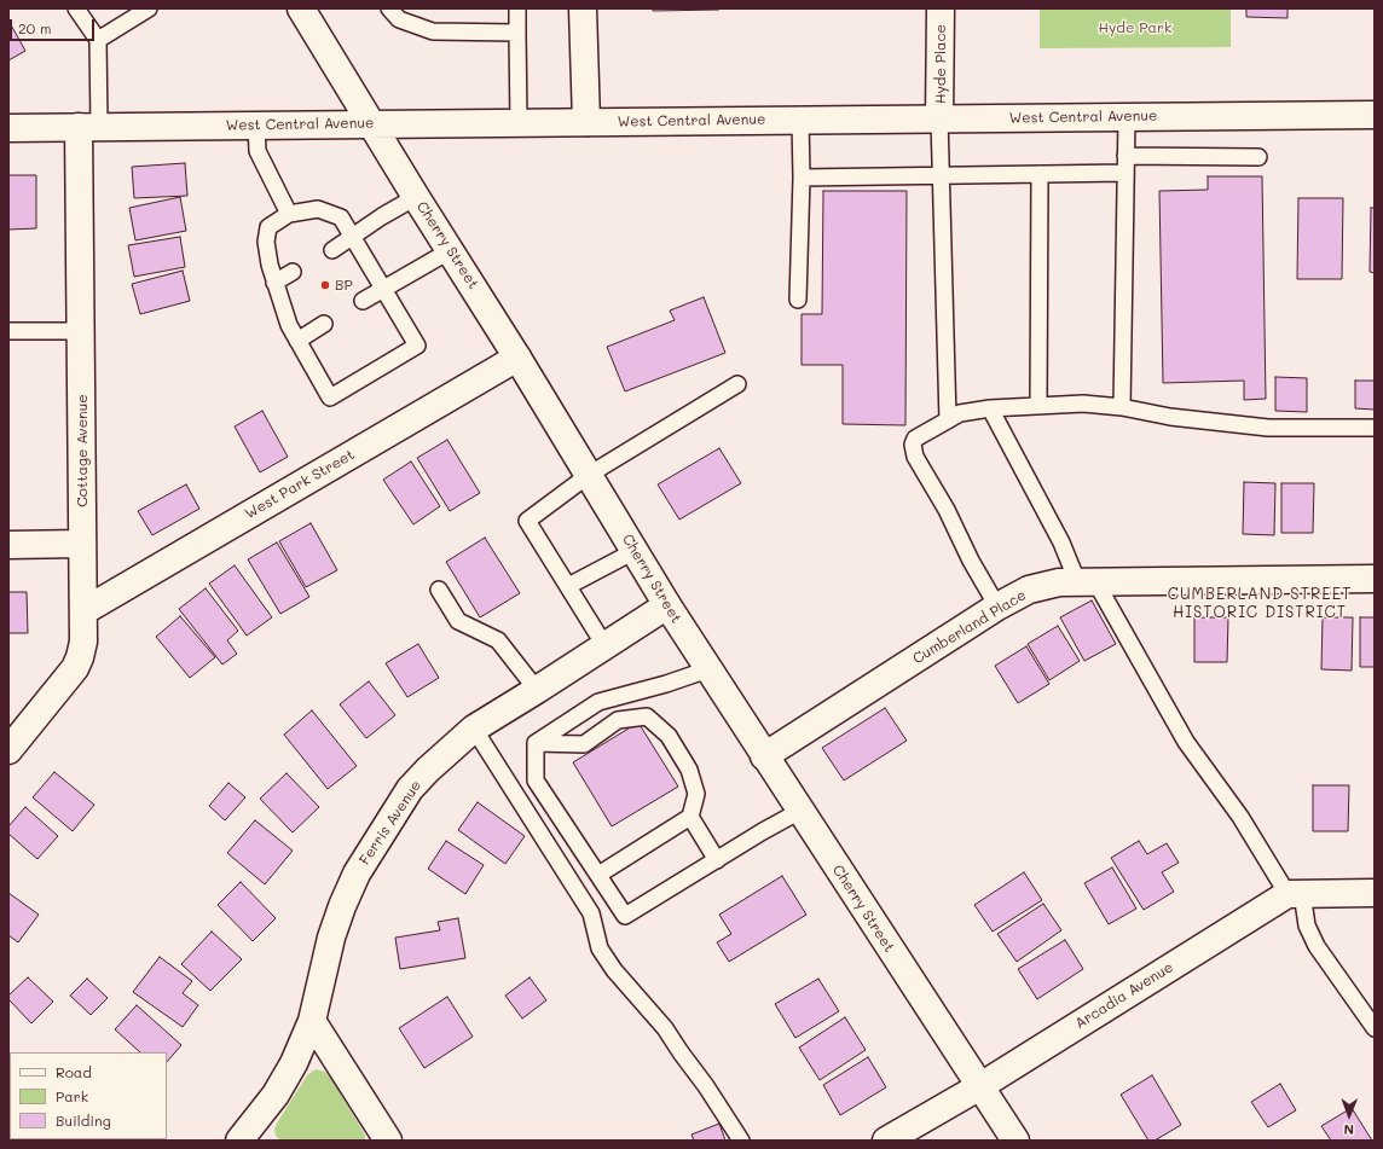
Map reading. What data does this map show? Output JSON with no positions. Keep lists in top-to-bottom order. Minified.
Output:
{"streets":{"street":["Hyde Place","West Central Avenue","Cherry Street","Cottage Avenue","West Park Street","Cumberland Place","Ferris Avenue","Arcadia Avenue"]},"crossings":[["Hyde Place","West Central Avenue"],["West Central Avenue","Cherry Street"],["West Central Avenue","Cottage Avenue"],["Cherry Street","West Park Street"],["Cherry Street","Cumberland Place"],["Cherry Street","Ferris Avenue"],["Cherry Street","Arcadia Avenue"],["Cottage Avenue","West Park Street"]],"districts":["CUMBERLAND STREET HISTORIC DISTRICT"],"parks":["Hyde Park"],"places":["BP"],"legend":["Road","Park","Building"],"scale_bar":"20 m","north":"bottom"}
